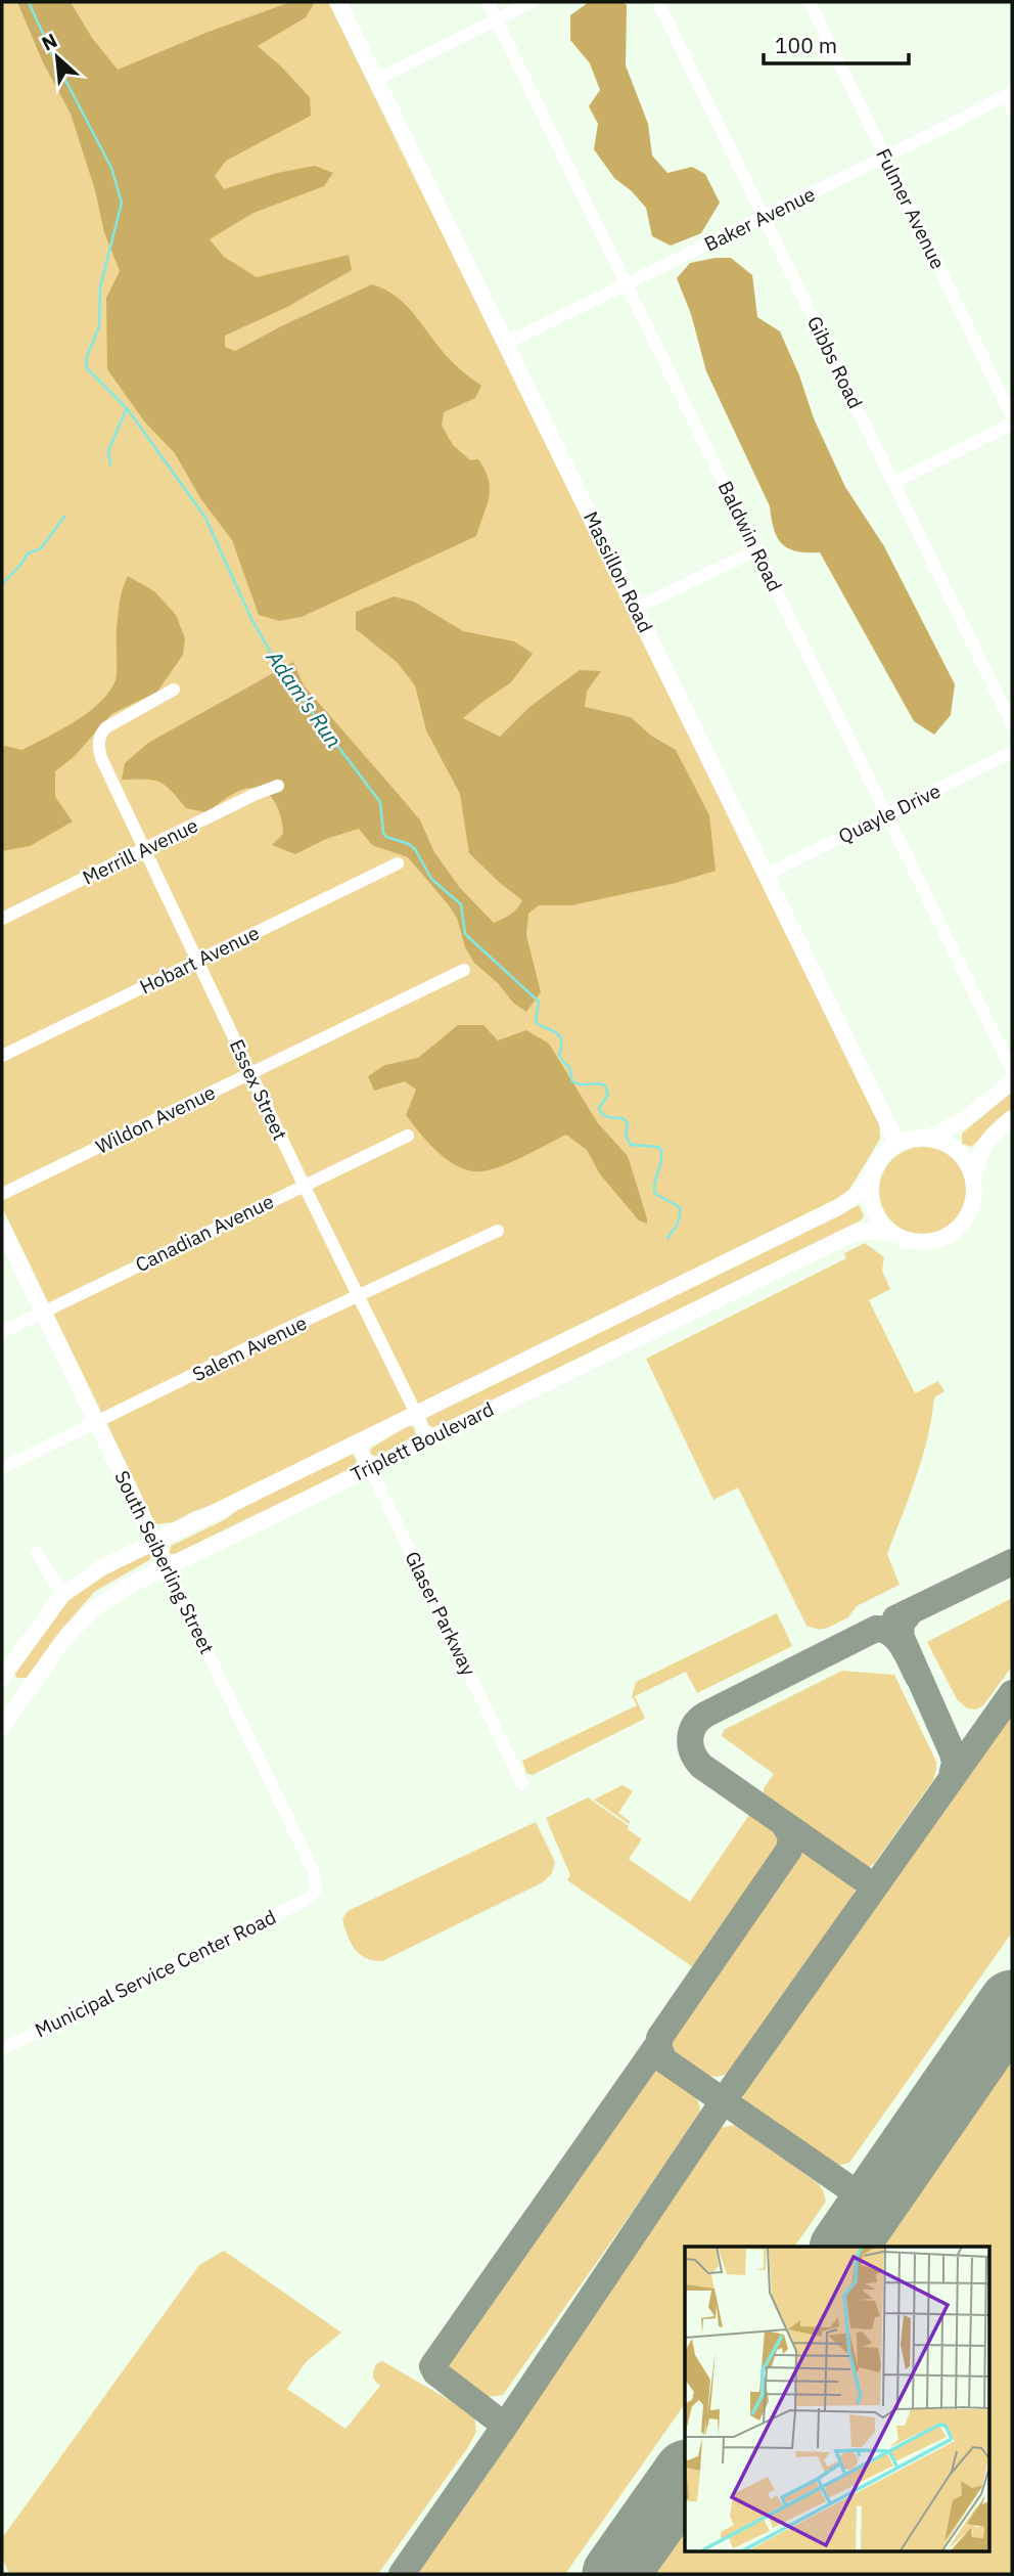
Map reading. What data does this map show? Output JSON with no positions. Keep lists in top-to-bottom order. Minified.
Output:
{"streets":{"main road":["Massillon Road","Triplett Boulevard","South Seiberling Street"],"street":["Fulmer Avenue","Baker Avenue","Gibbs Road","Baldwin Road","Quayle Drive","Merrill Avenue","Hobart Avenue","Essex Street","Wildon Avenue","Canadian Avenue","Salem Avenue","Glaser Parkway","Municipal Service Center Road"]},"crossings":[["Fulmer Avenue","Baker Avenue"],["Baker Avenue","Gibbs Road"],["Baker Avenue","Baldwin Road"],["Baker Avenue","Massillon Road"],["Baldwin Road","Quayle Drive"],["Massillon Road","Quayle Drive"],["Massillon Road","Triplett Boulevard"],["Merrill Avenue","Essex Street"],["Hobart Avenue","Essex Street"],["Essex Street","Wildon Avenue"],["Essex Street","Canadian Avenue"],["Essex Street","Salem Avenue"],["Essex Street","Triplett Boulevard"],["Canadian Avenue","South Seiberling Street"],["Salem Avenue","South Seiberling Street"],["Triplett Boulevard","South Seiberling Street"],["Triplett Boulevard","Glaser Parkway"],["South Seiberling Street","Municipal Service Center Road"]],"water":["Adam's Run"],"scale_bar":"100 m","north":"top left"}
